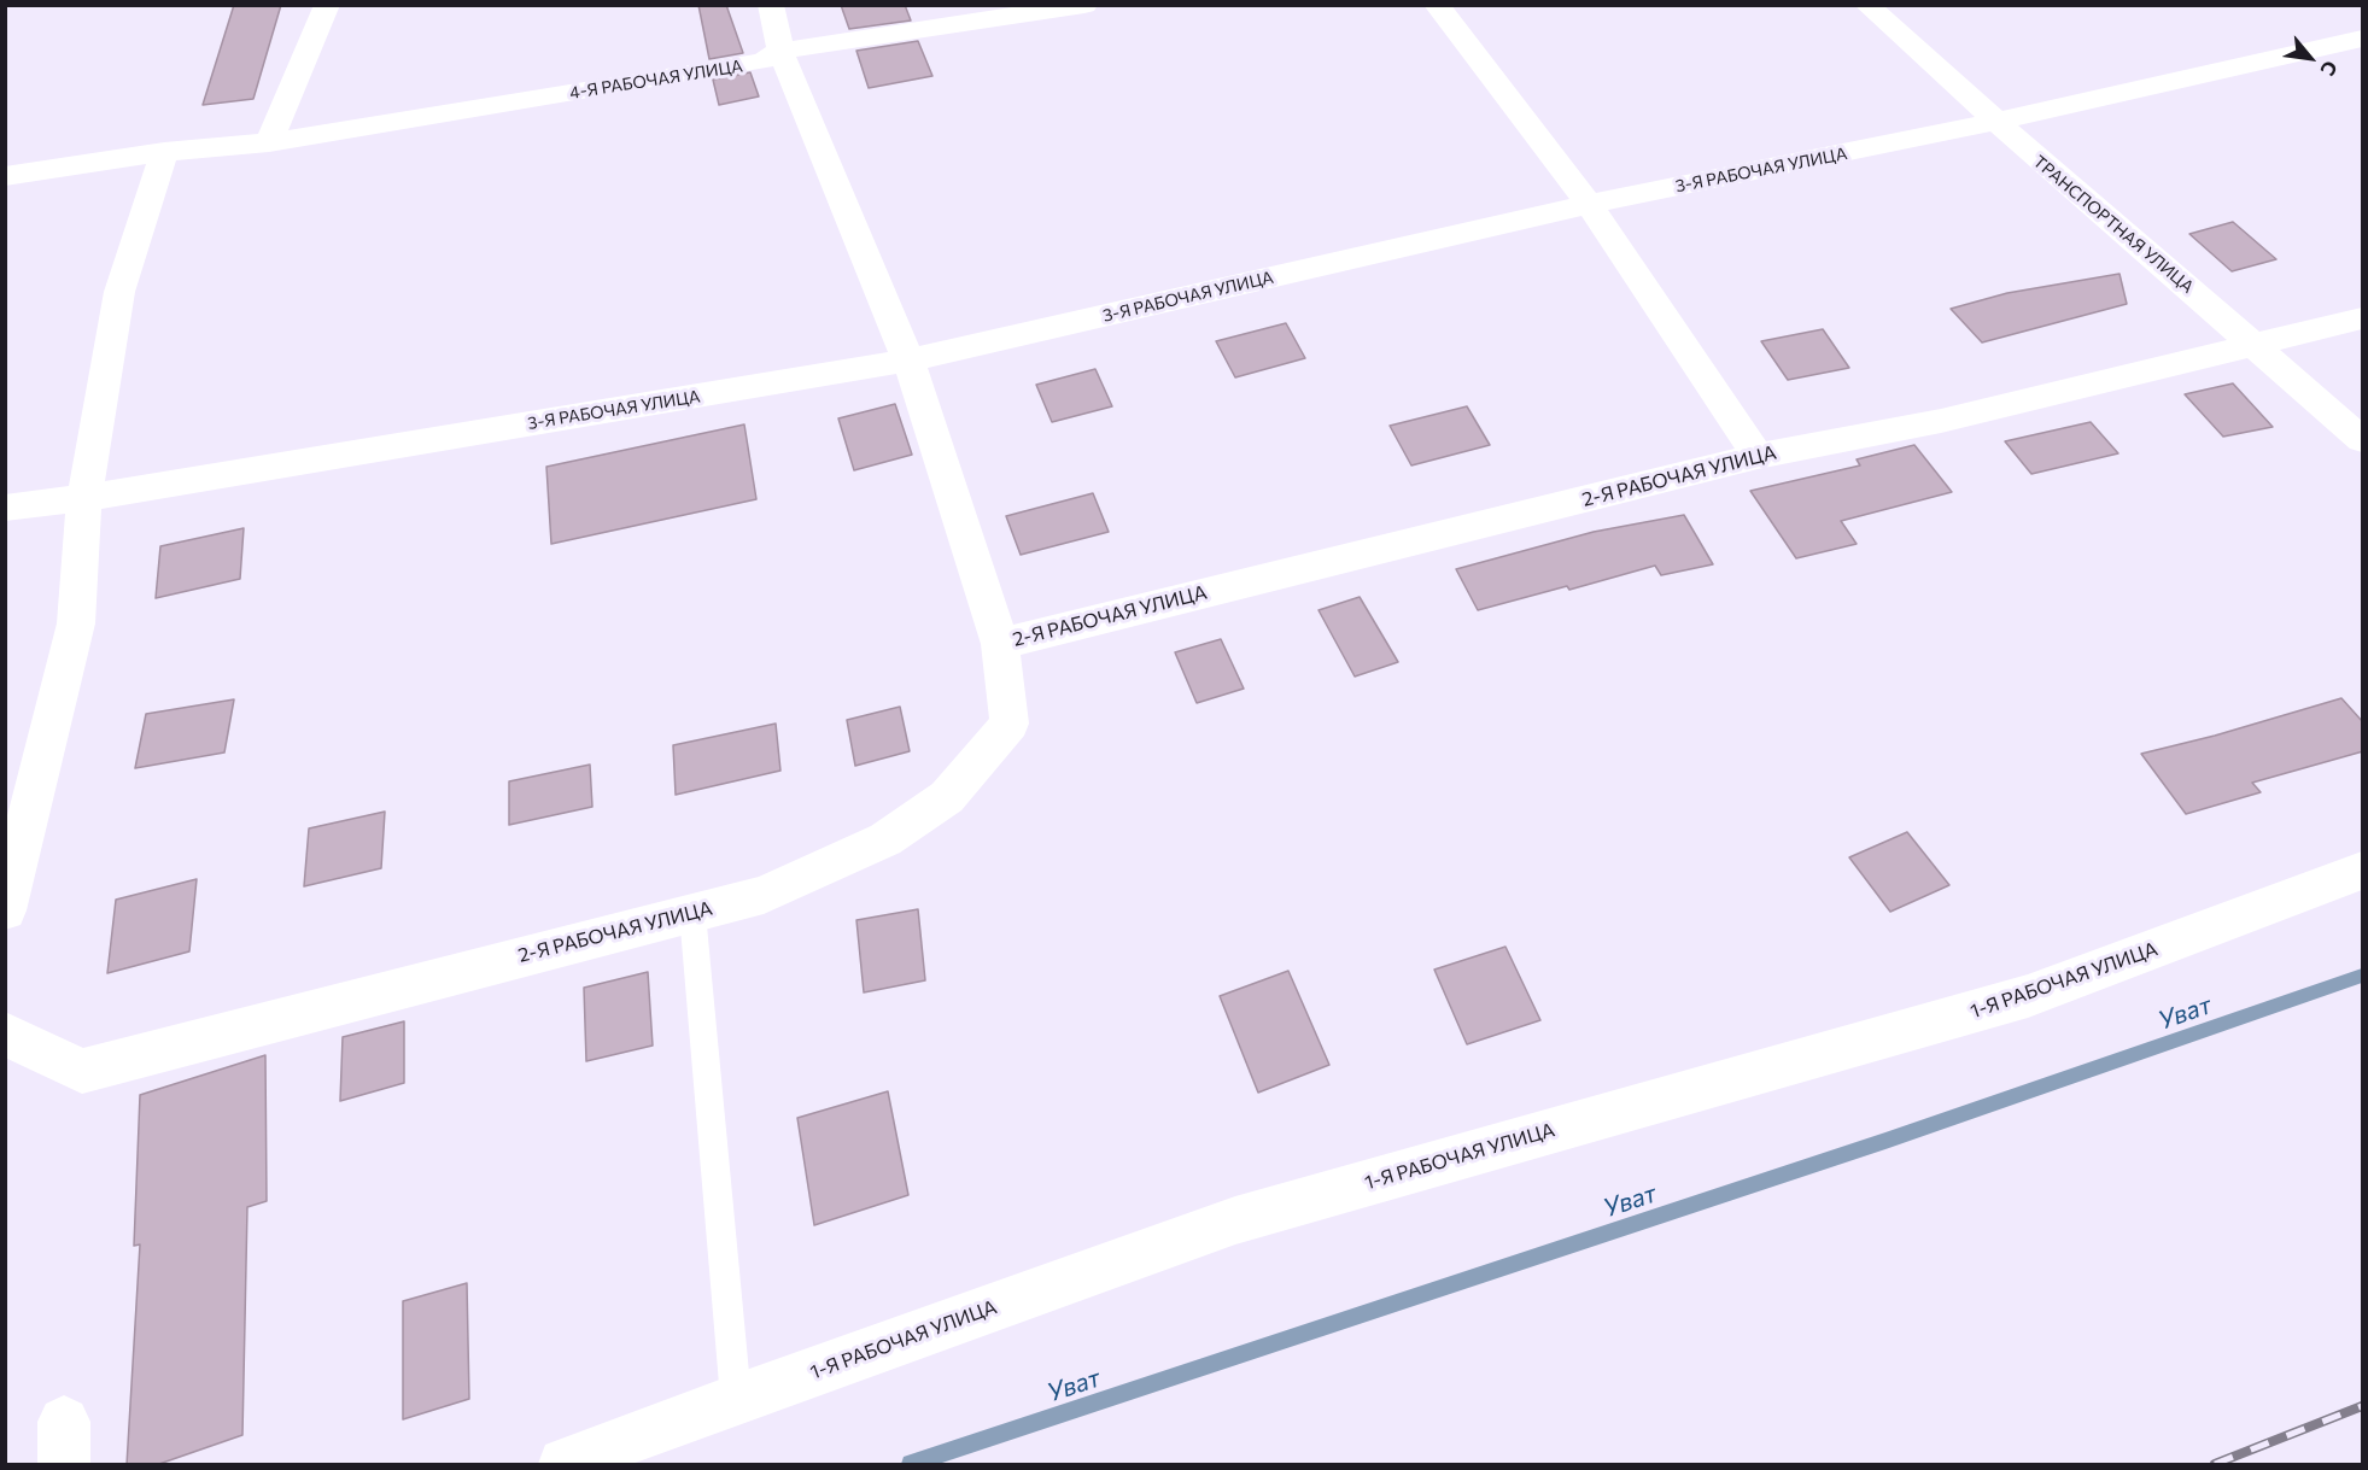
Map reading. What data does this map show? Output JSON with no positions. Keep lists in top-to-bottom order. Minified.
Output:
{"streets":{"street":["4-Я РАБОЧАЯ УЛИЦА","3-Я РАБОЧАЯ УЛИЦА","ТРАНСПОРТНАЯ УЛИЦА","2-Я РАБОЧАЯ УЛИЦА","1-Я РАБОЧАЯ УЛИЦА"]},"crossings":[["3-Я РАБОЧАЯ УЛИЦА","ТРАНСПОРТНАЯ УЛИЦА"],["ТРАНСПОРТНАЯ УЛИЦА","2-Я РАБОЧАЯ УЛИЦА"]],"water":["Уват"],"north":"bottom right"}
